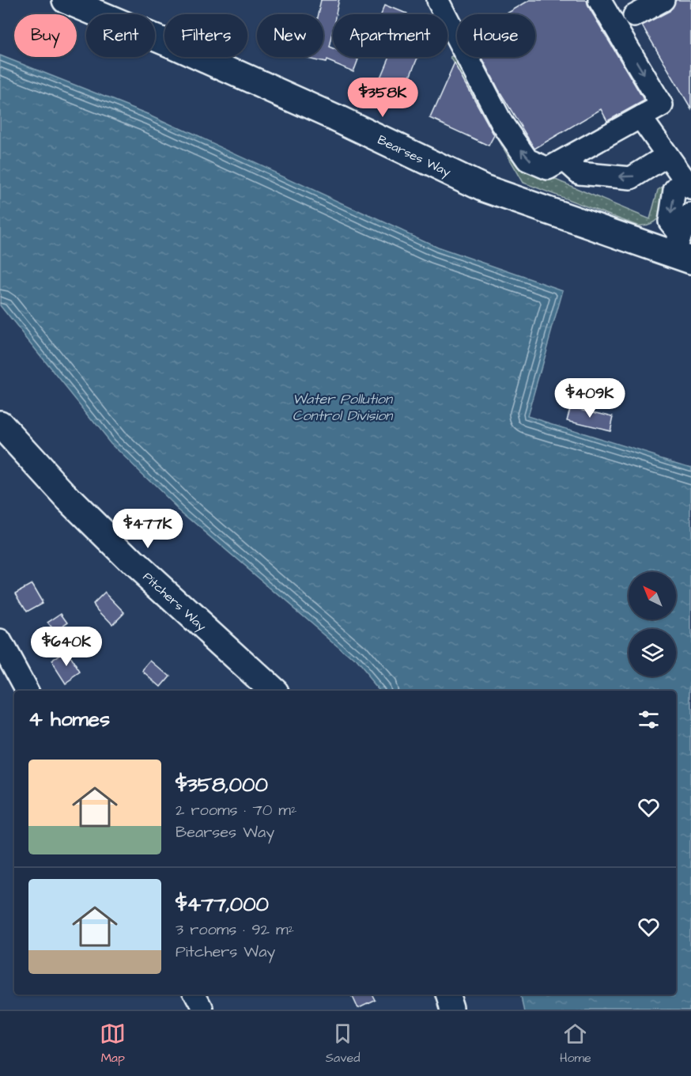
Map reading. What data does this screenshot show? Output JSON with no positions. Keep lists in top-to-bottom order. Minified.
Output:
{"streets":{"main road":["Bearses Way","Pitchers Way"]},"water":["Water Pollution Control Division"],"north":"top left","page":{"chip":["Buy","Rent","Filters","New","Apartment","House"],"price":["$358K","$409K","$477K","$640K"],"heading":"4 homes","list":[{"name":"$358,000","note":"2 rooms · 70 m² · Bearses Way"},{"name":"$477,000","note":"3 rooms · 92 m² · Pitchers Way"}],"tabs":["Map","Saved","Home"]}}
